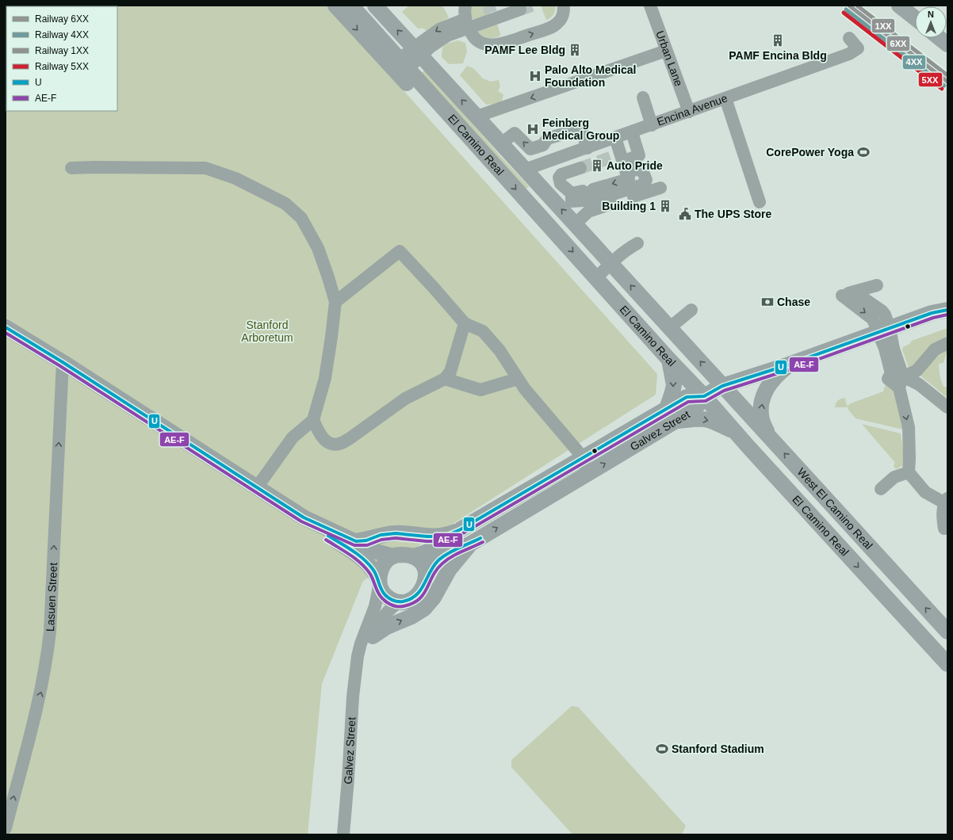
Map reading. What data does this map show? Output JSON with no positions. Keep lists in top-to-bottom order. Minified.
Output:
{"streets":{"main road":["El Camino Real","Galvez Street","West El Camino Real"],"street":["Urban Lane","Encina Avenue","Lasuen Street"]},"crossings":[["Urban Lane","Encina Avenue"],["Encina Avenue","El Camino Real"],["El Camino Real","Galvez Street"],["El Camino Real","West El Camino Real"]],"one_way":["West El Camino Real","Lasuen Street"],"parks":["Stanford Arboretum"],"places":{"building":["PAMF Encina Bldg","PAMF Lee Bldg","Auto Pride","Building 1"],"hospital":["Palo Alto Medical Foundation","Feinberg Medical Group"],"sports":["CorePower Yoga","Stanford Stadium"],"public building":["The UPS Store"],"bank":["Chase"]},"lines":["rail line 6XX","rail line 1XX","rail line 4XX","rail line 5XX","transit line U","transit line AE-F"],"legend":["Railway 6XX","Railway 4XX","Railway 1XX","Railway 5XX","U","AE-F"],"north":"top"}
